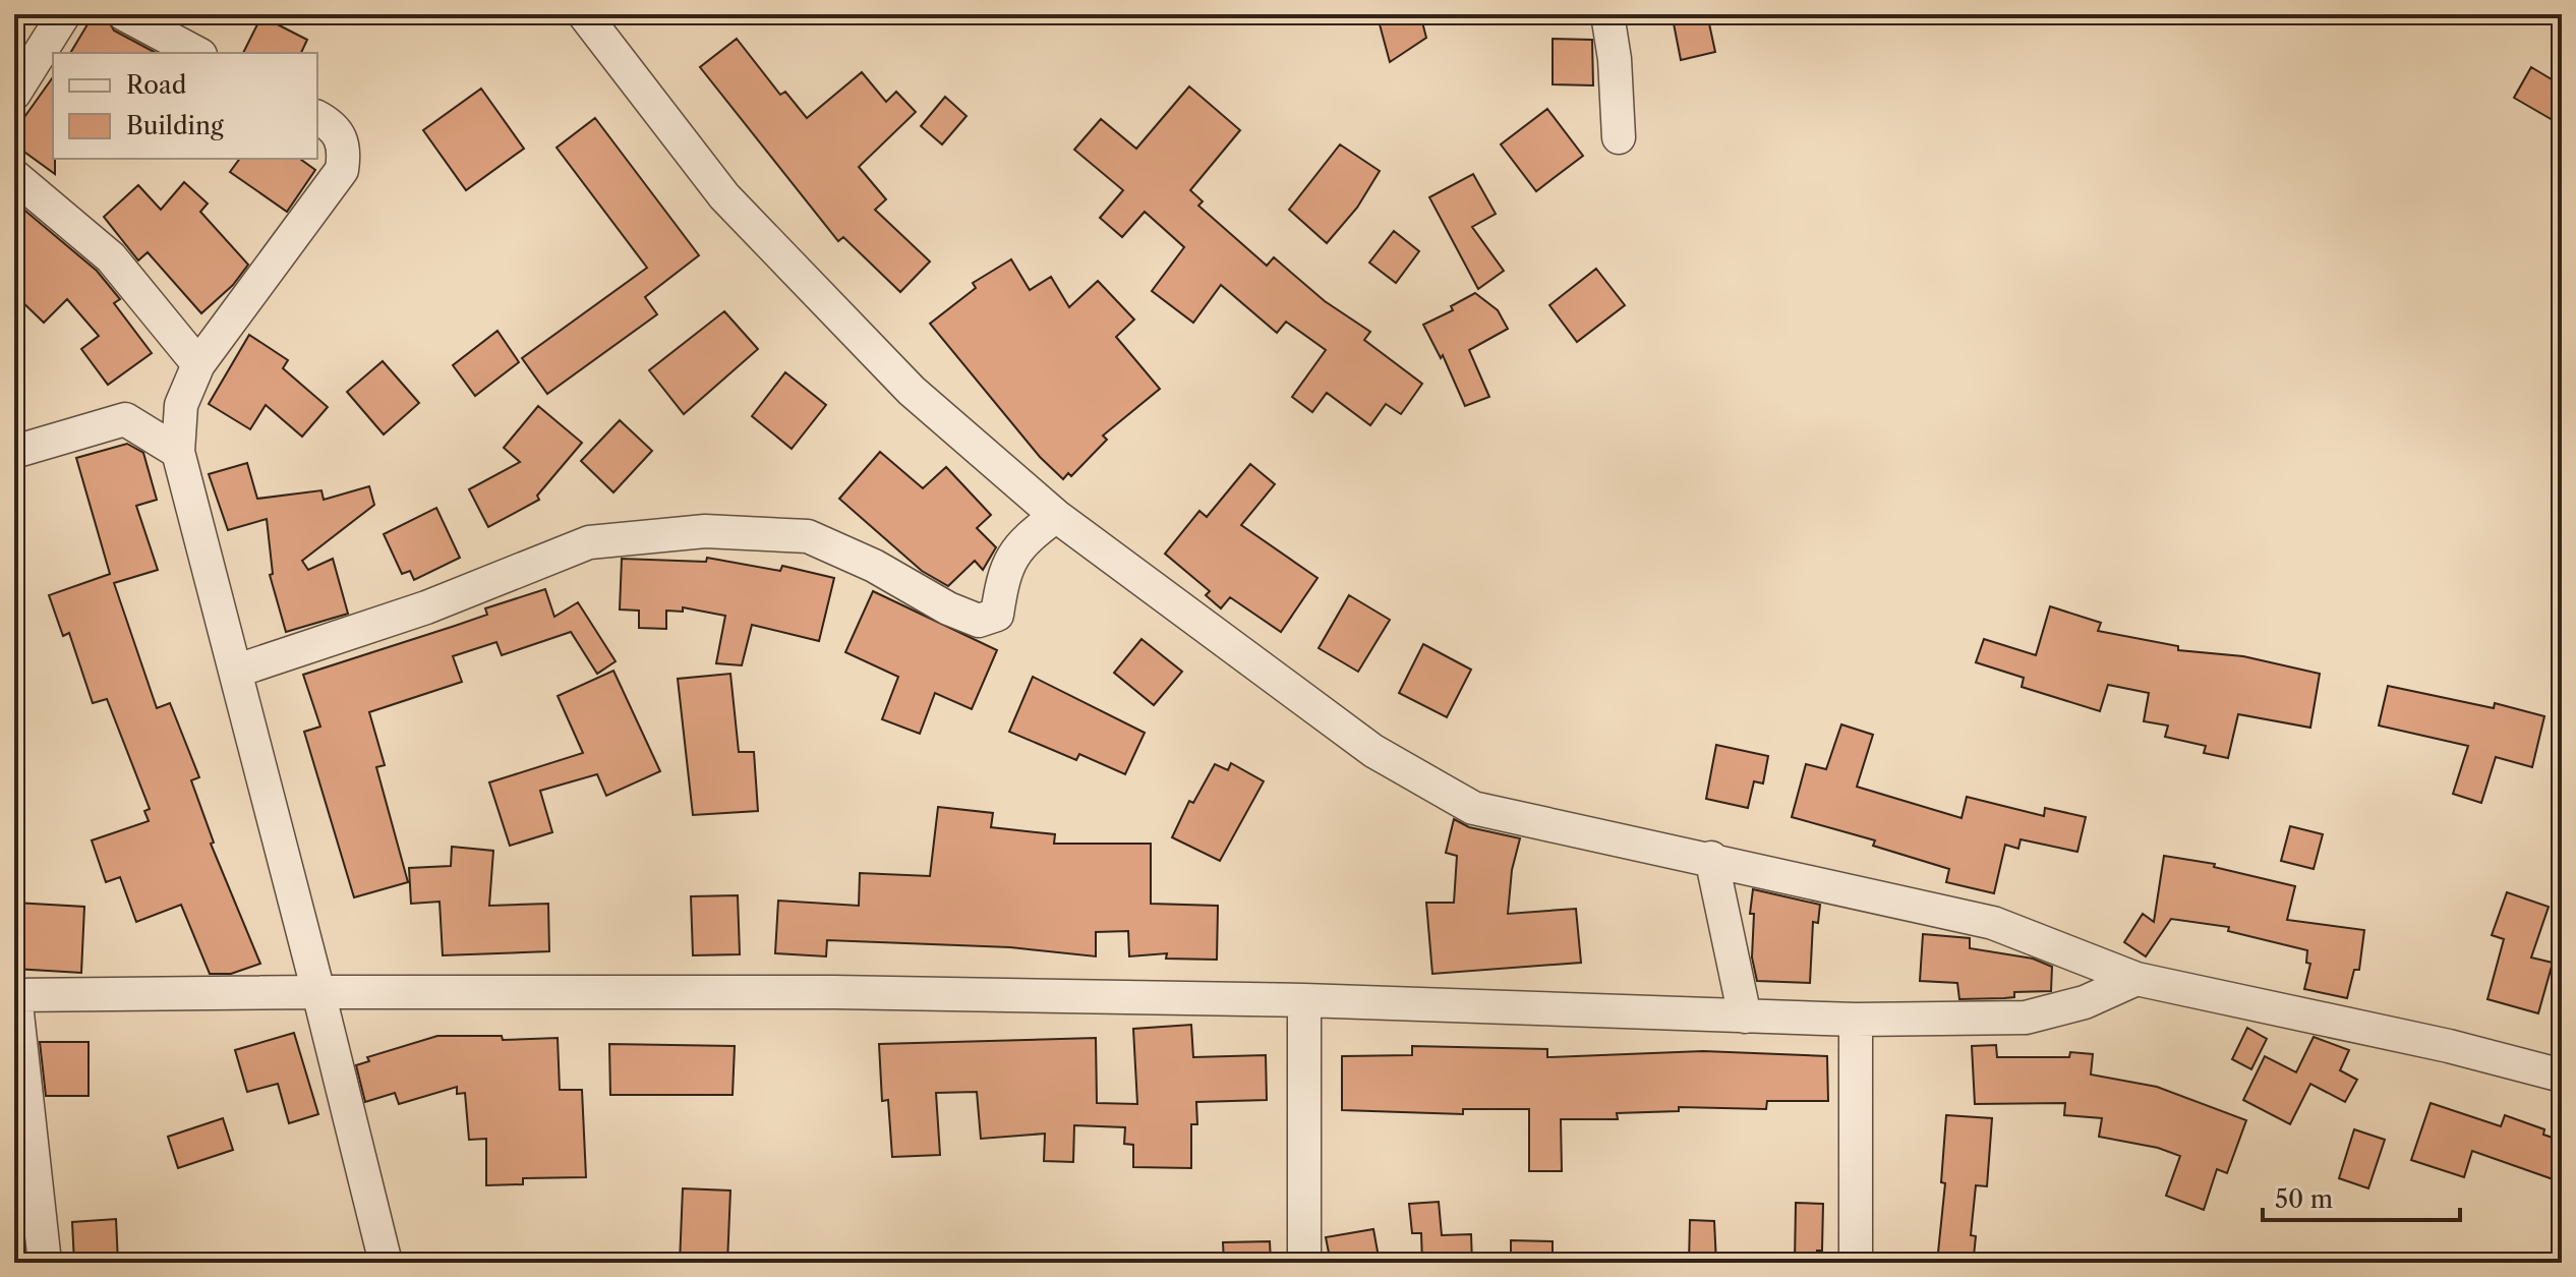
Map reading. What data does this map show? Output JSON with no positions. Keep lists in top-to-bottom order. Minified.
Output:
{"legend":["Road","Building"],"scale_bar":"50 m"}
